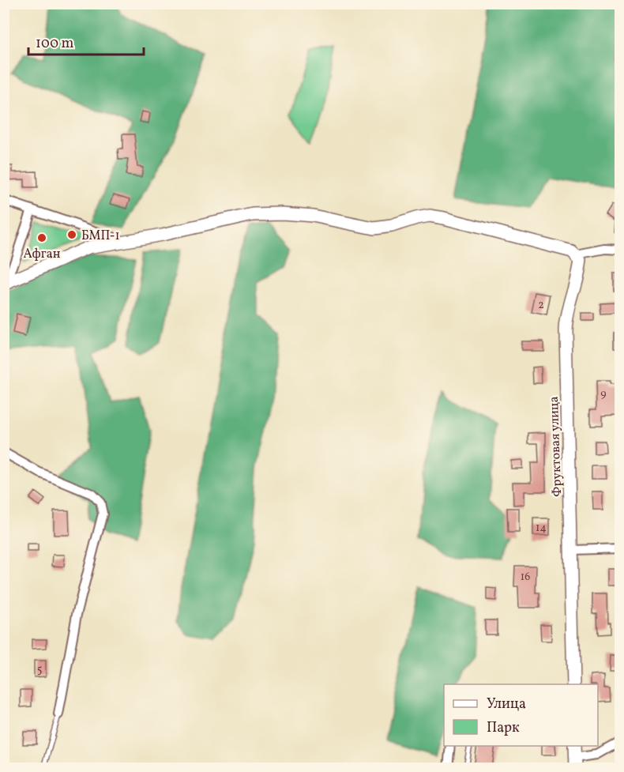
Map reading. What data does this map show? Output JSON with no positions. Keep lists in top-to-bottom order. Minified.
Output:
{"streets":{"street":["Фруктовая улица"]},"places":["БМП-1","Афган"],"house_numbers":["2","9","14","16","5"],"legend":["Улица","Парк"],"scale_bar":"100 m"}
